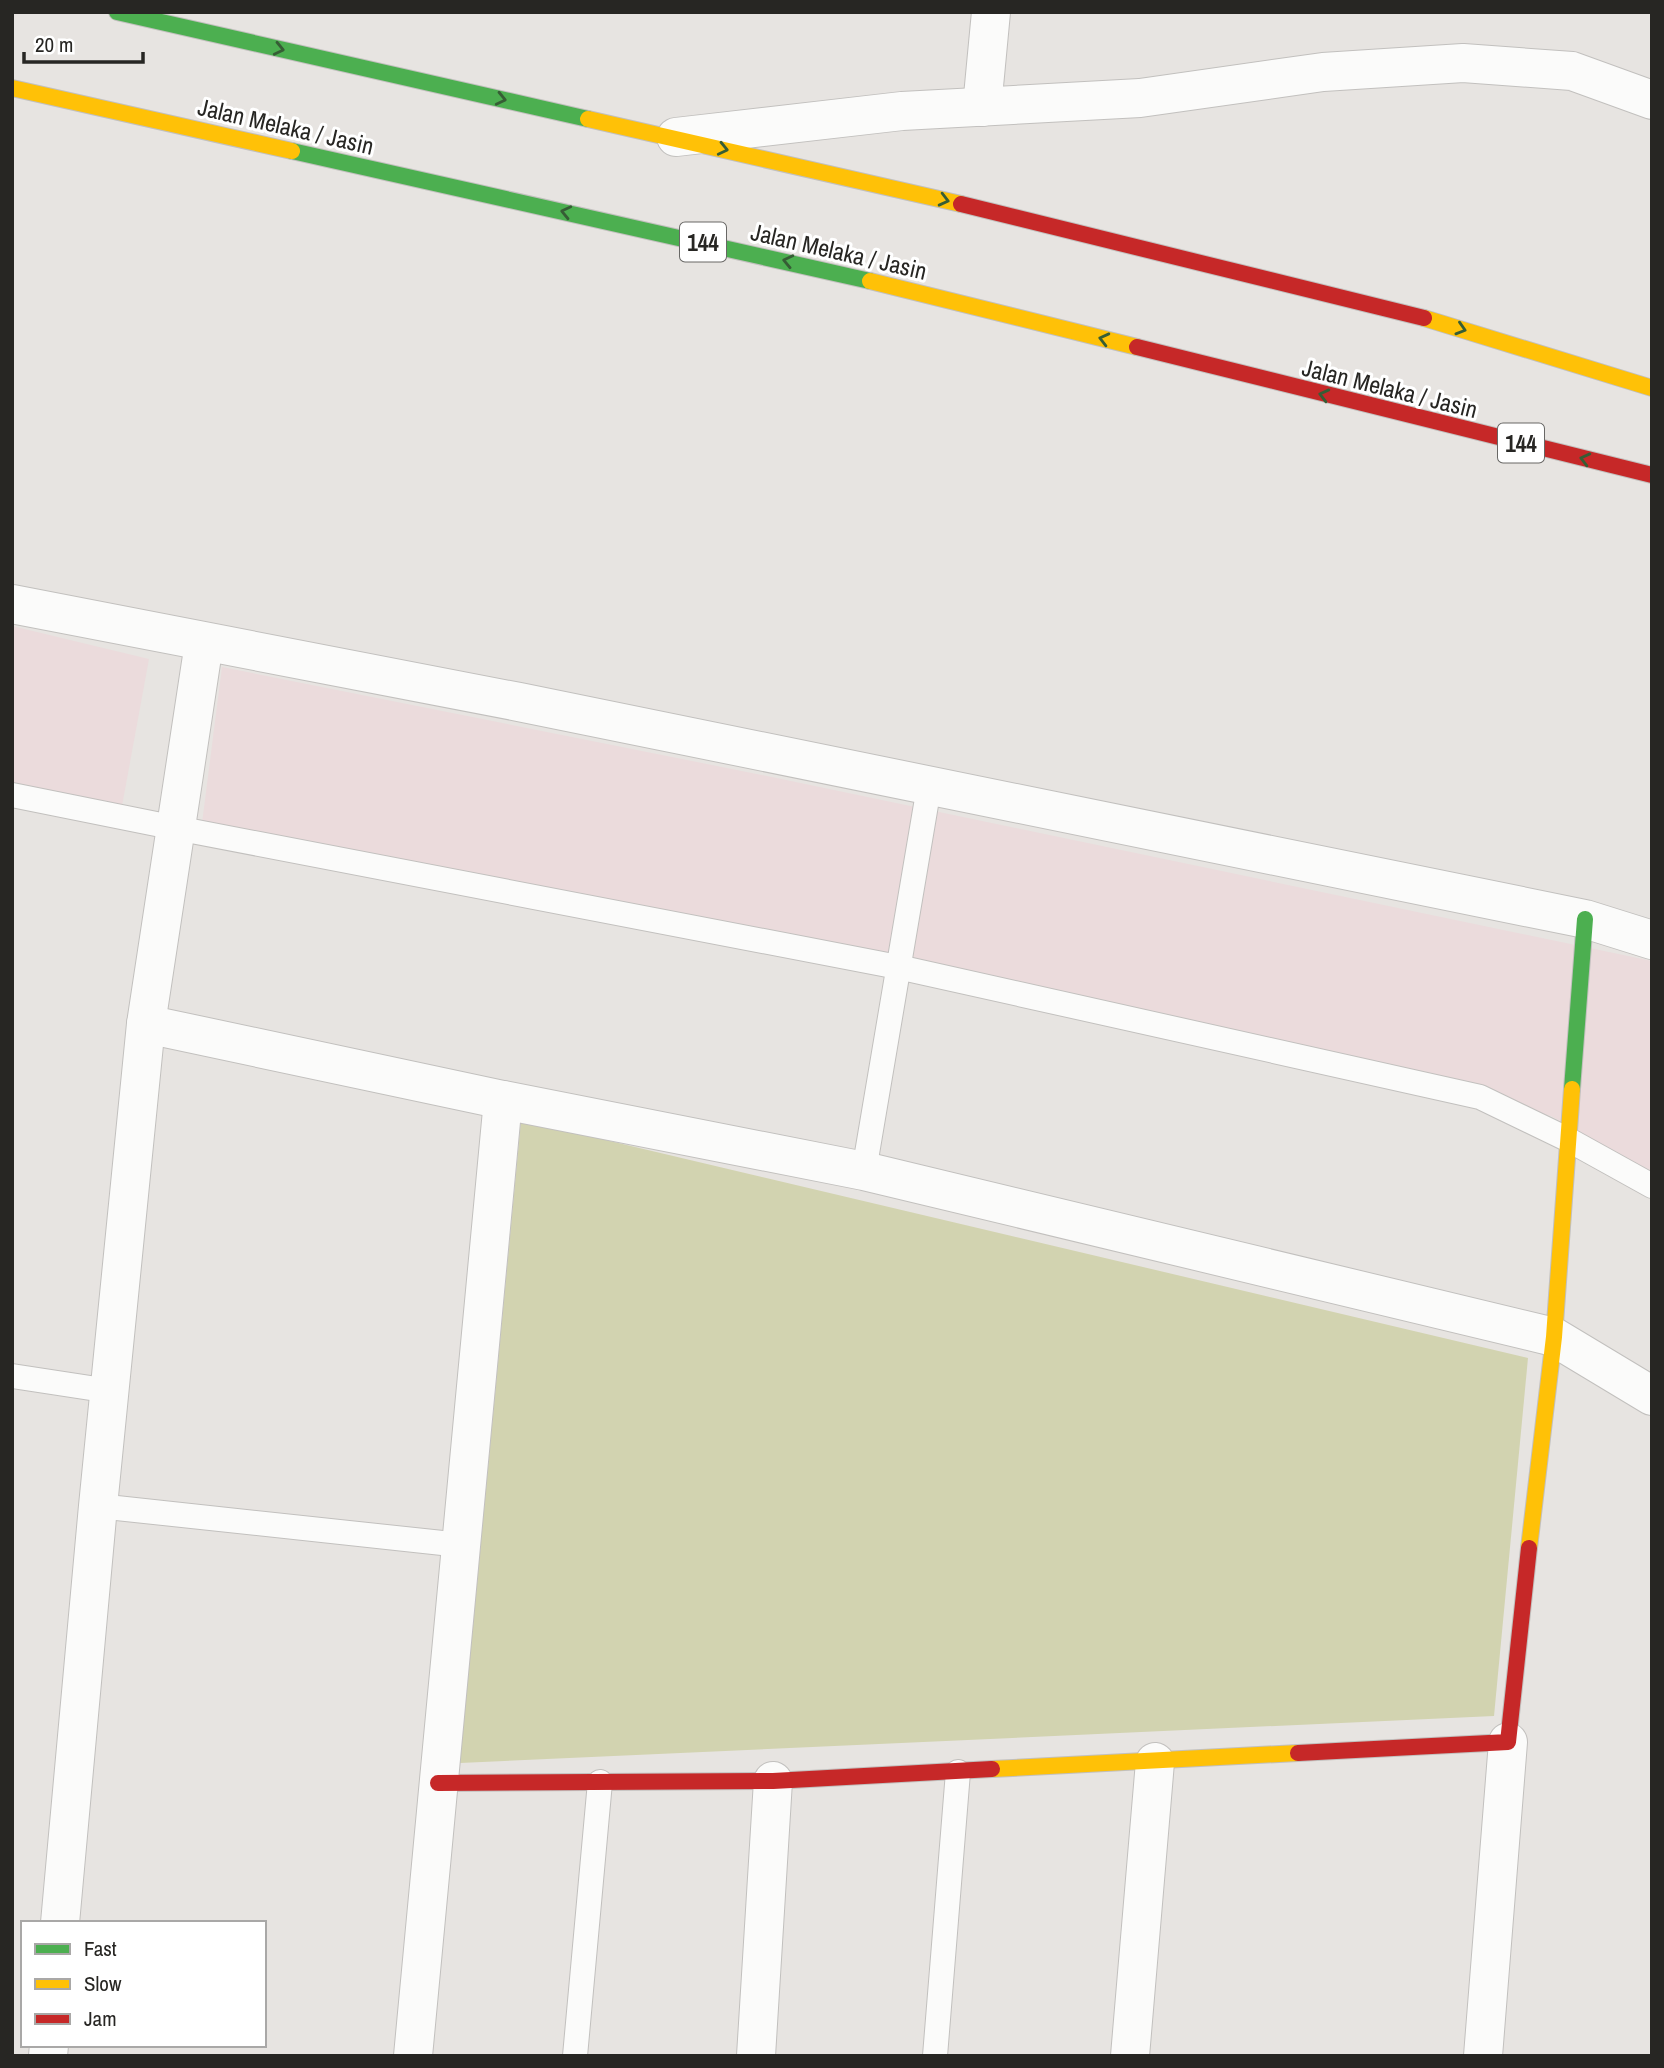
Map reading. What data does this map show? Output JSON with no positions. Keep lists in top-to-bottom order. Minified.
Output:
{"streets":{"main road":["Jalan Melaka / Jasin","144"]},"legend":["Fast","Slow","Jam"],"scale_bar":"20 m"}
